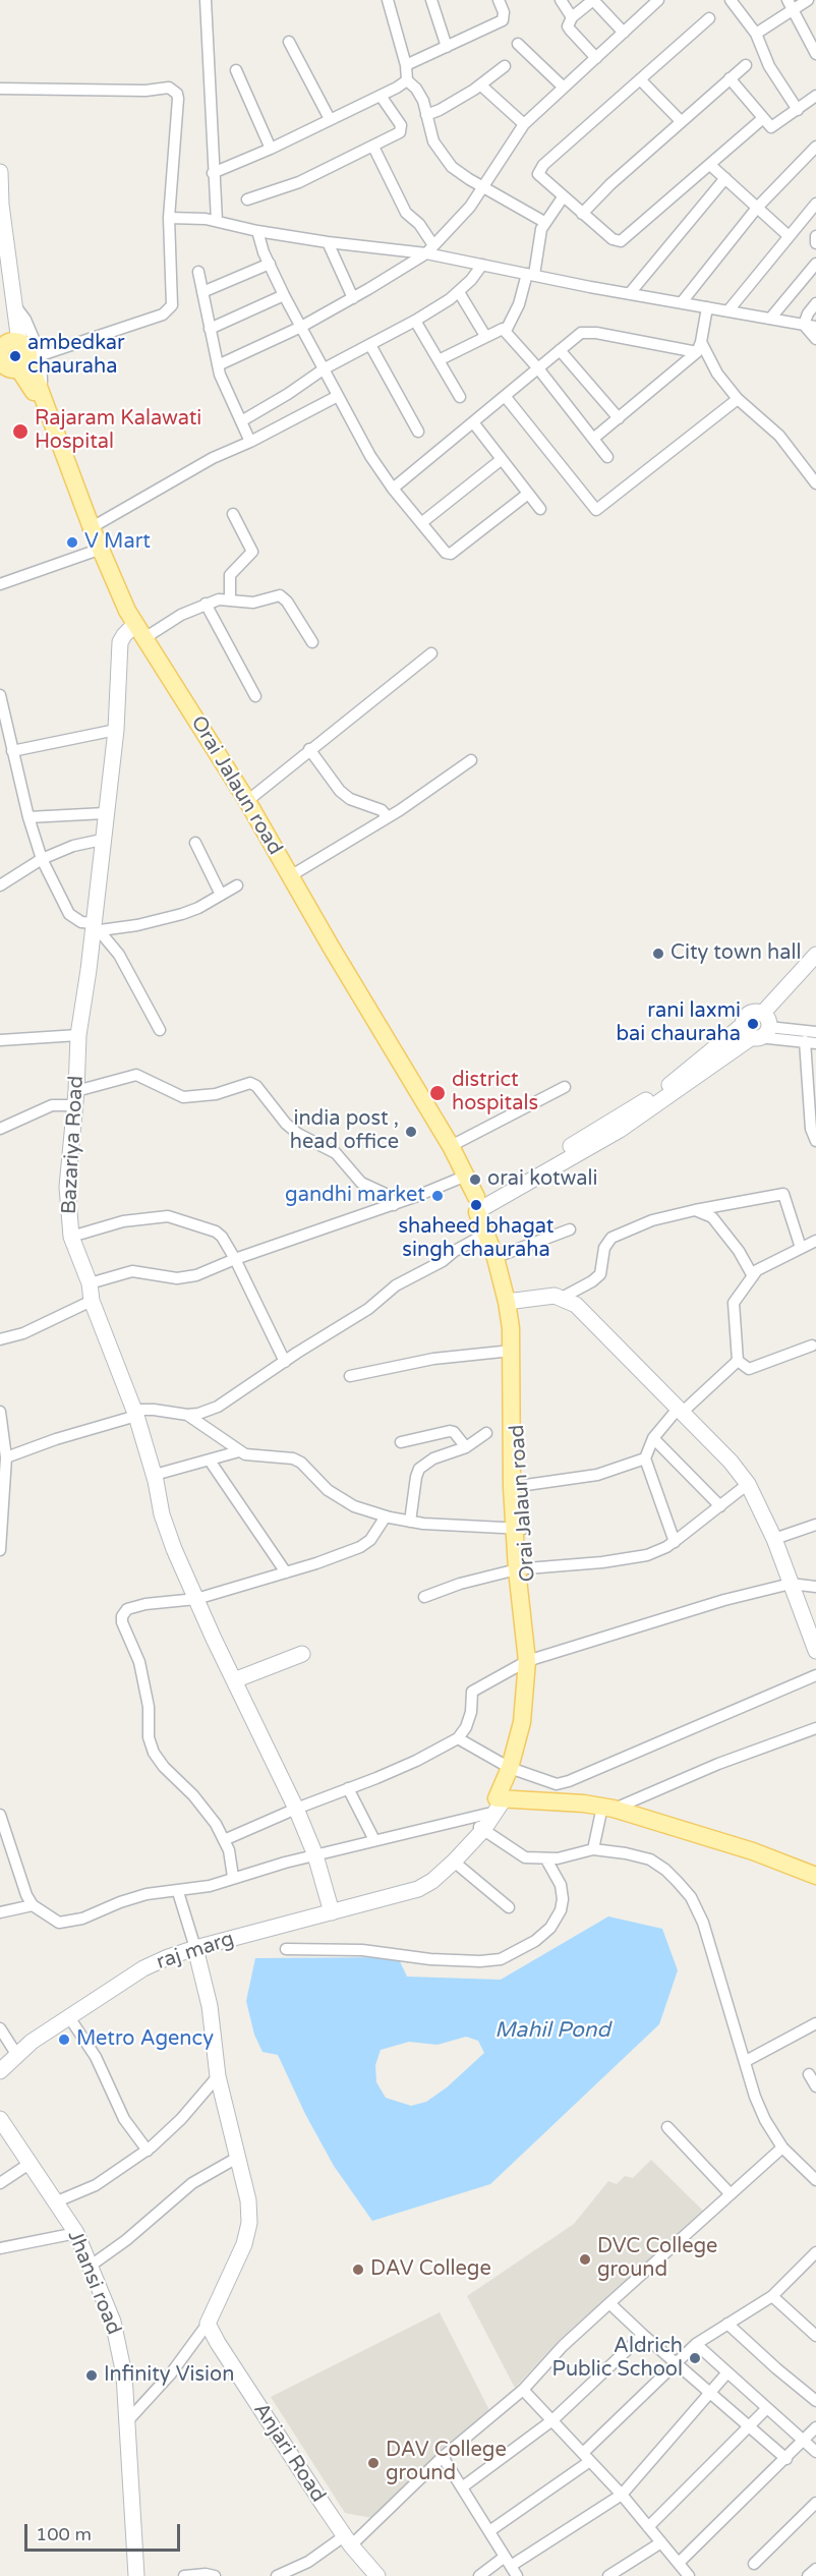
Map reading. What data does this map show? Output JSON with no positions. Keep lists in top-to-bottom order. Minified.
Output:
{"streets":{"main road":["Orai Jalaun road"],"street":["Bazariya Road","raj marg","Jhansi road","Anjari Road"]},"crossings":[["Orai Jalaun road","Bazariya Road"],["Bazariya Road","raj marg"]],"water":["Mahil Pond"],"places":["ambedkar chauraha","Rajaram Kalawati Hospital","V Mart","City town hall","rani laxmi bai chauraha","district hospitals","india post , head office","orai kotwali","gandhi market","shaheed bhagat singh chauraha","Metro Agency","DVC College ground","DAV College","Aldrich Public School","Infinity Vision","DAV College ground"],"scale_bar":"100 m"}
